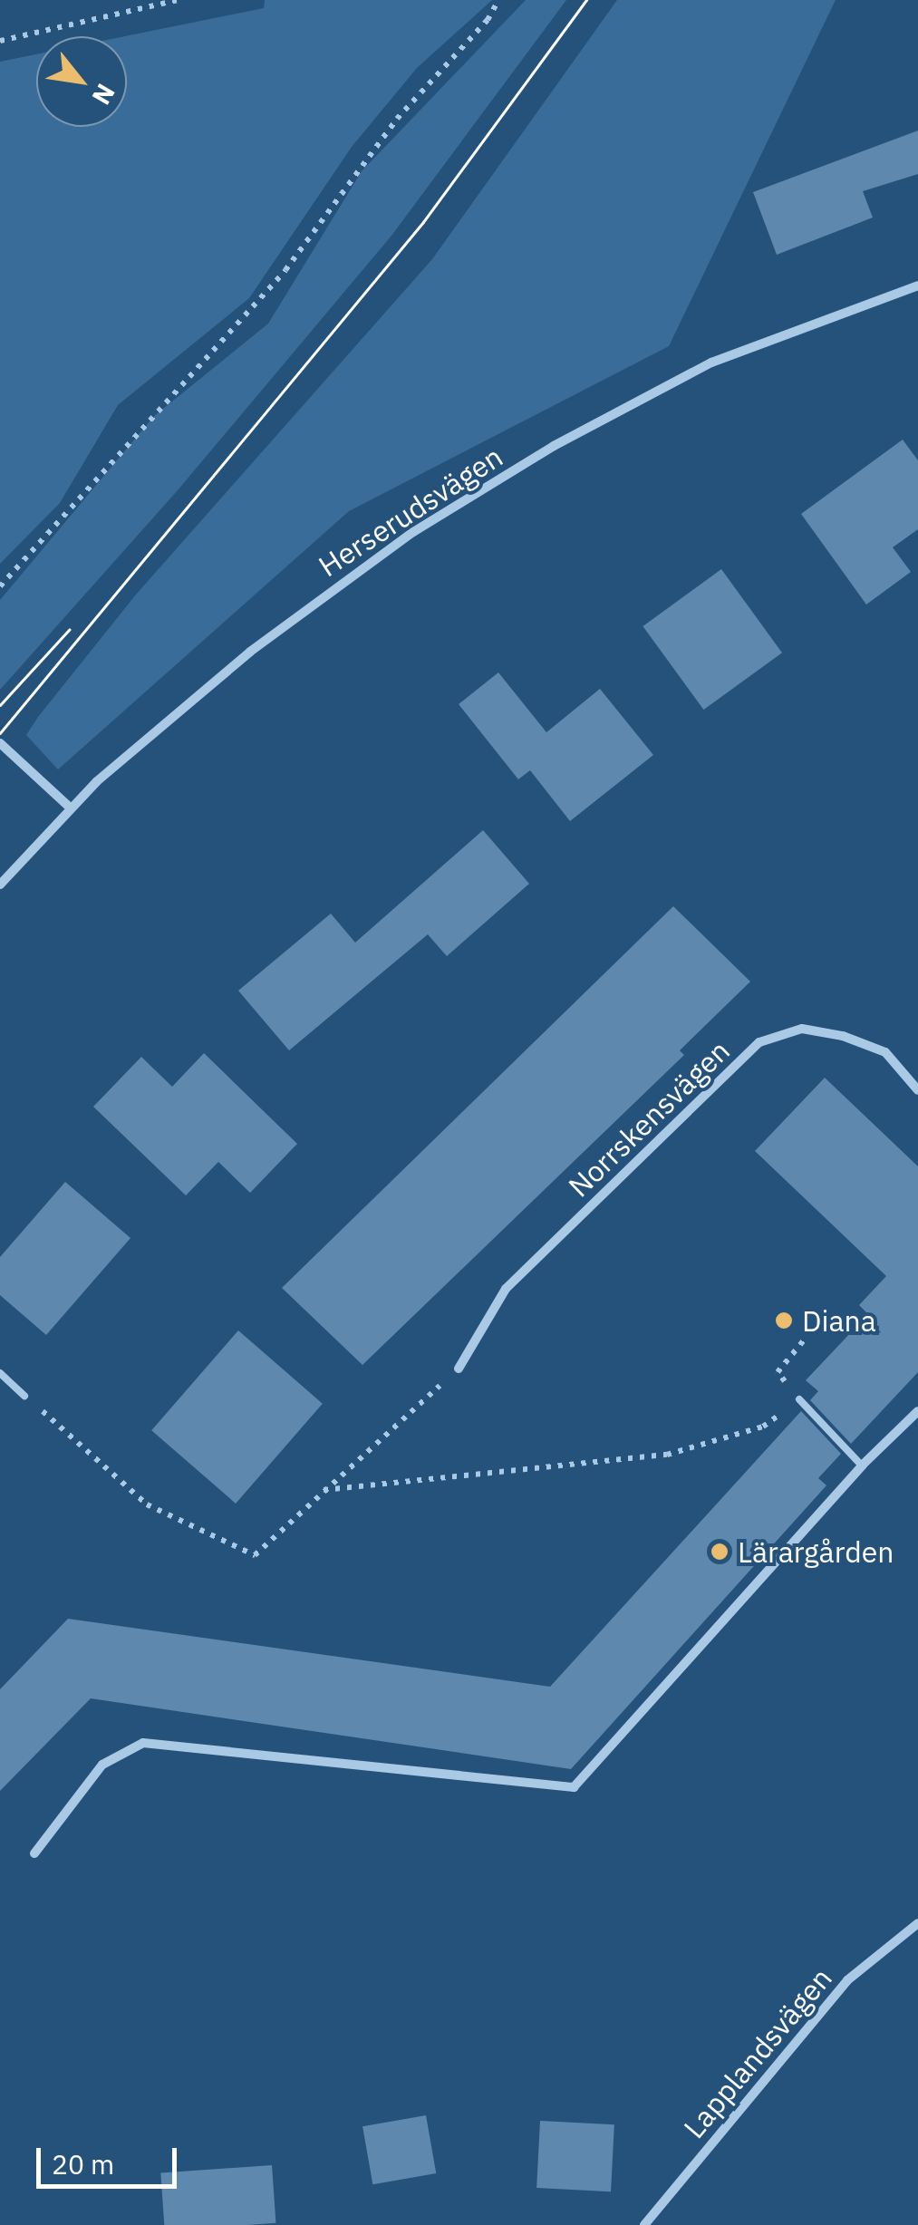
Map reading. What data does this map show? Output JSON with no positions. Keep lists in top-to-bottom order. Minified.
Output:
{"streets":{"street":["Herserudsvägen","Norrskensvägen","Lapplandsvägen"]},"places":["Diana","Lärargården"],"scale_bar":"20 m","north":"bottom right"}
